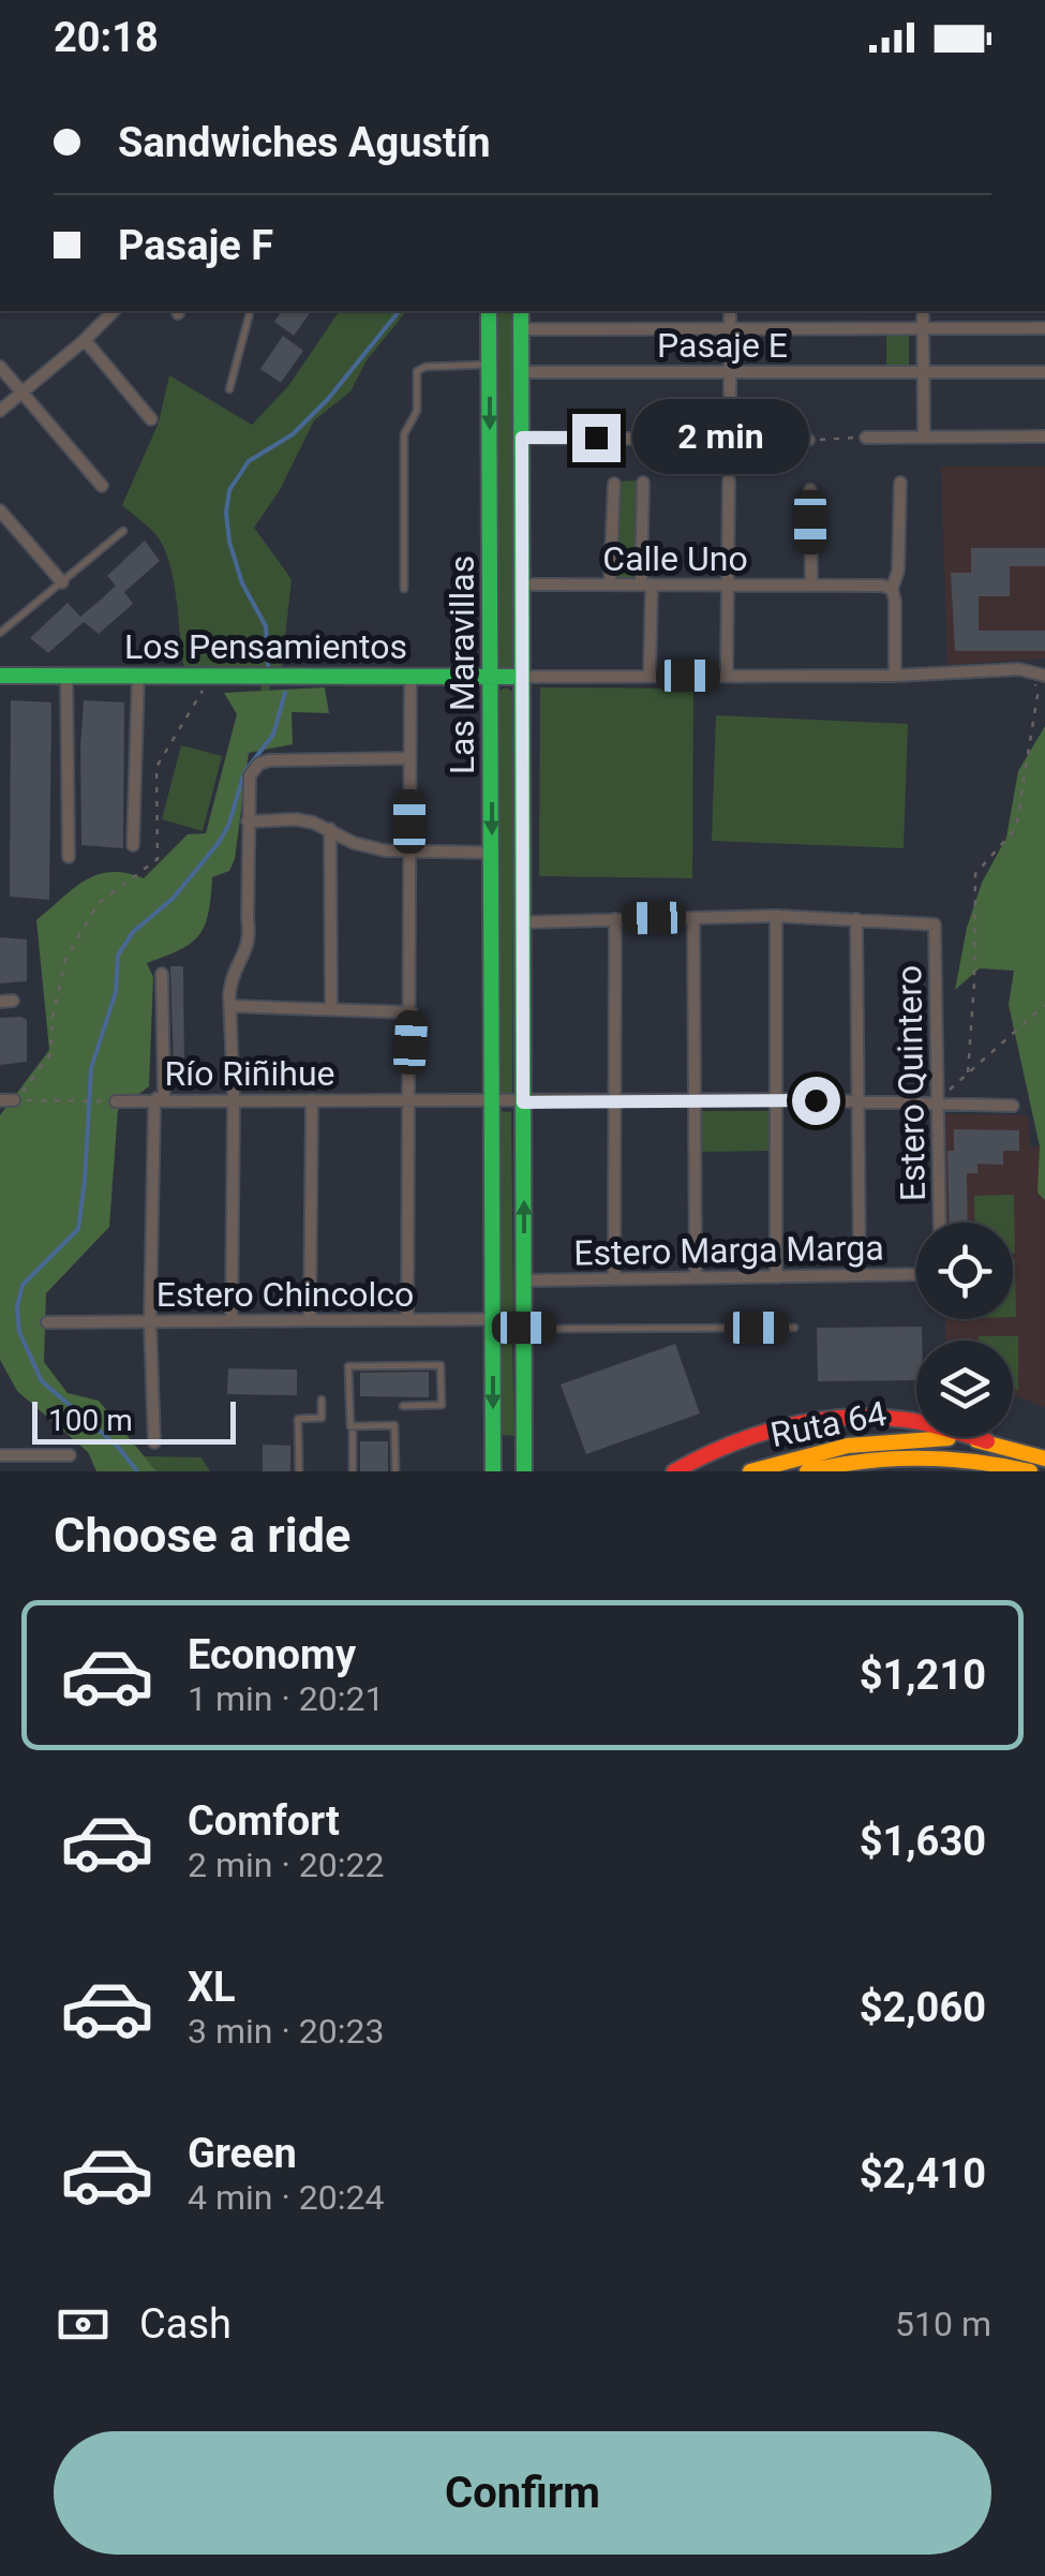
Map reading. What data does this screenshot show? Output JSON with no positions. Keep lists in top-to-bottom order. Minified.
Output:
{"streets":{"main road":["Los Pensamientos","Las Maravillas","Ruta 64"],"street":["Pasaje E","Calle Uno","Río Riñihue","Estero Quintero","Estero Marga Marga","Estero Chincolco"]},"crossings":[["Pasaje E","Las Maravillas"],["Calle Uno","Las Maravillas"],["Los Pensamientos","Las Maravillas"],["Las Maravillas","Río Riñihue"],["Las Maravillas","Estero Marga Marga"],["Las Maravillas","Estero Chincolco"],["Río Riñihue","Estero Quintero"]],"scale_bar":"100 m","page":{"status":"20:18","banner":["Sandwiches Agustín","Pasaje F"],"bubble":"2 min","scale":"100 m","heading":"Choose a ride","list":[{"name":"Economy","note":"1 min · 20:21","value":"$1,210"},{"name":"Comfort","note":"2 min · 20:22","value":"$1,630"},{"name":"XL","note":"3 min · 20:23","value":"$2,060"},{"name":"Green","note":"4 min · 20:24","value":"$2,410"}],"pay":["Cash","510 m"],"buttons":"Confirm"}}
